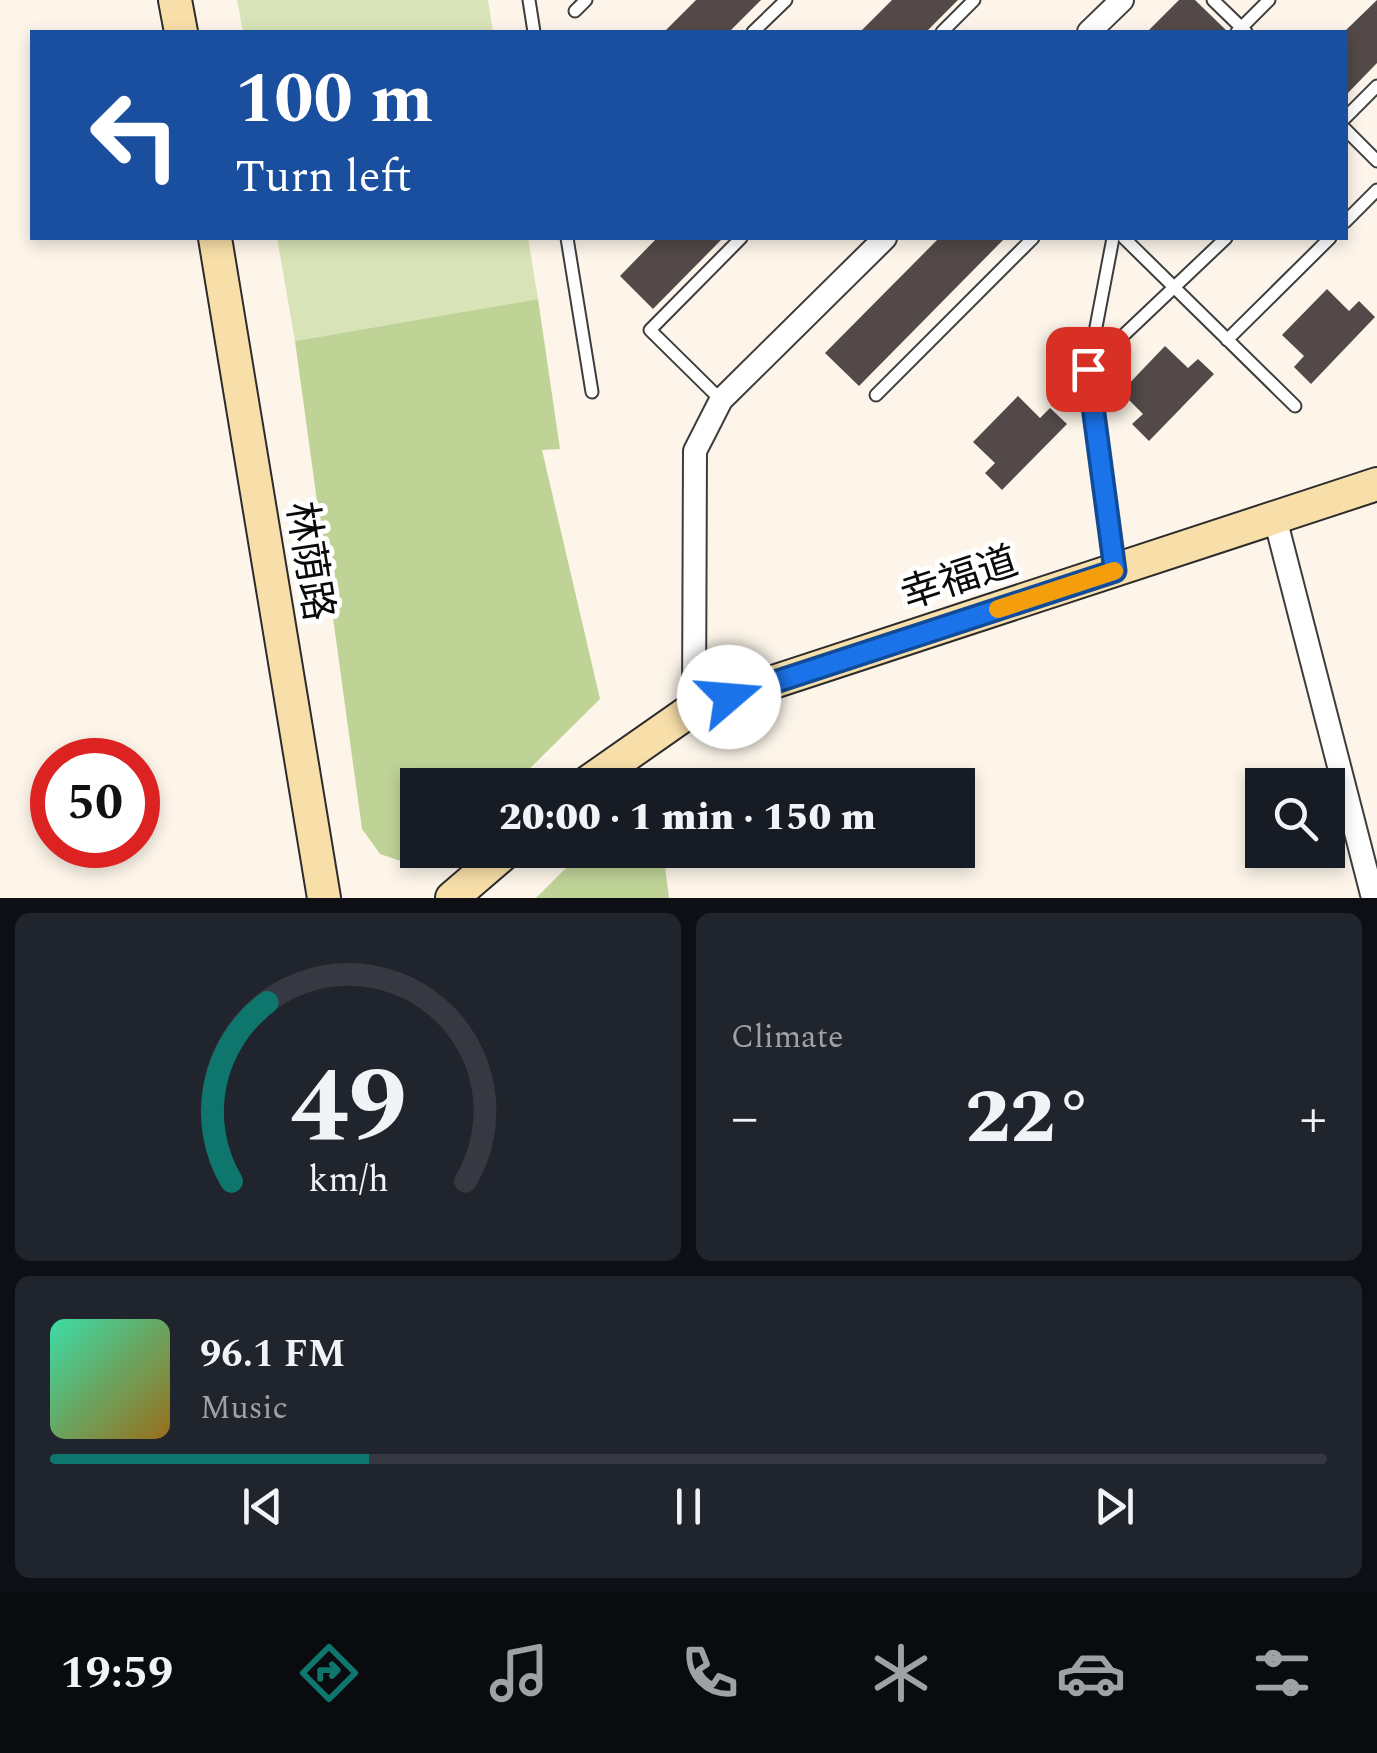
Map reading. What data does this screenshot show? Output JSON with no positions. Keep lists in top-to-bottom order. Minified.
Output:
{"streets":{"main road":["林荫路","幸福道"]},"page":{"turn":["100 m","Turn left"],"limit":"50","trip":"20:00 · 1 min · 150 m","tile":"Climate","heat":["−","22°","+"],"song":["96.1 FM","Music"],"tabs":"19:59","gauge":["49","km/h"]}}
